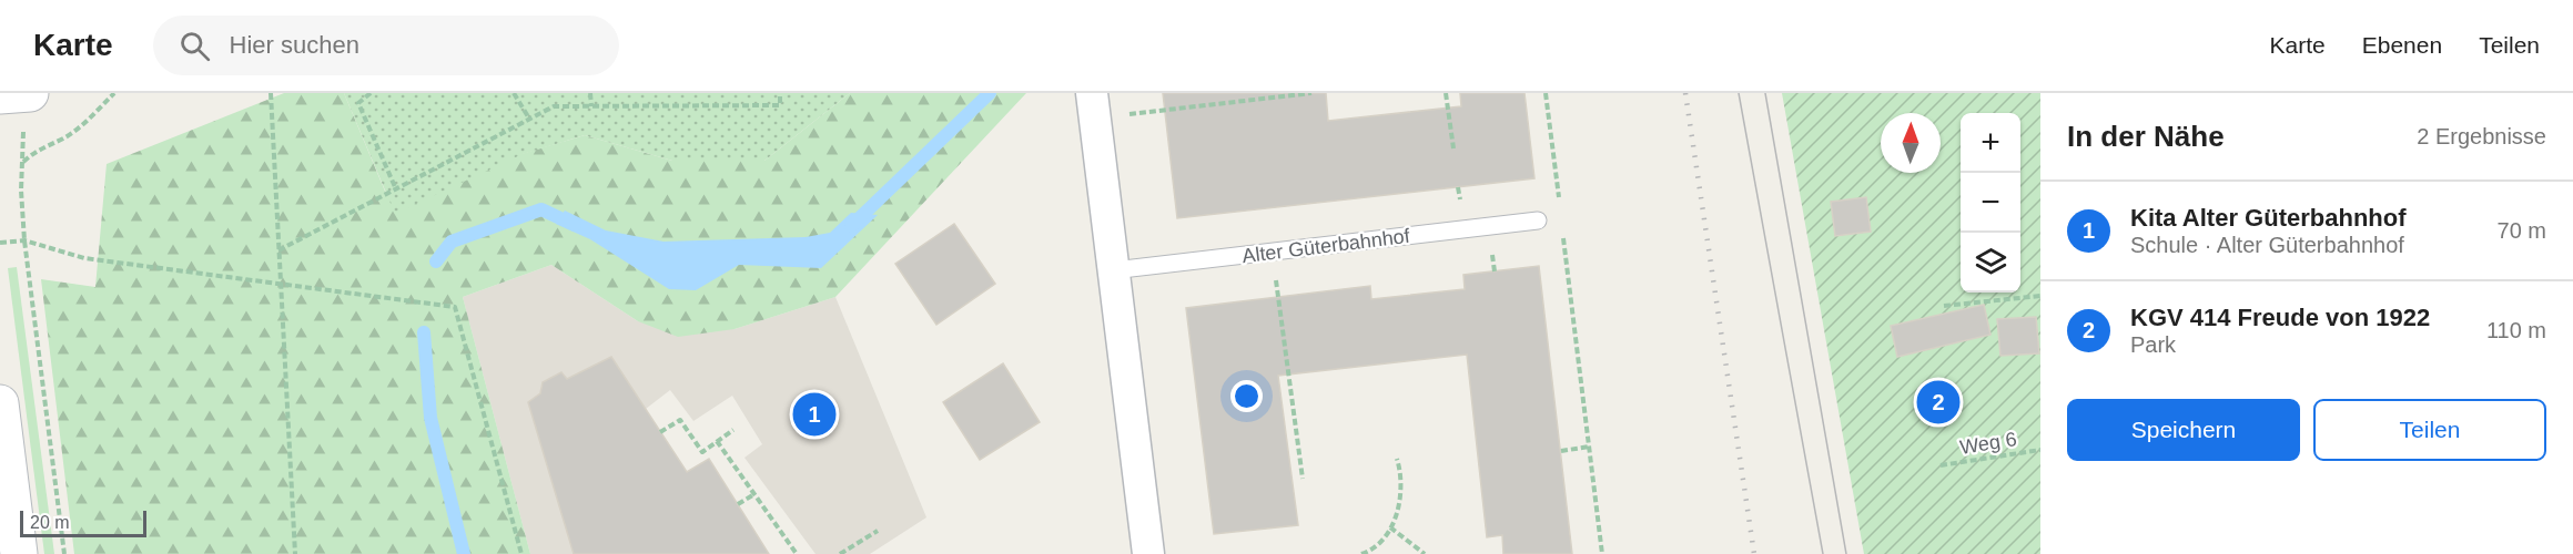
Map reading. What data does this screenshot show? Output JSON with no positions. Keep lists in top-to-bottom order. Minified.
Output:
{"streets":{"lane":["Alter Güterbahnhof"],"path":["Weg 6"]},"scale_bar":"20 m","north":"top","page":{"header":"Karte","search":"Hier suchen","nav":["Karte","Ebenen","Teilen"],"heading":["In der Nähe","2 Ergebnisse"],"map_buttons":["+","−"],"list":[{"mark":"1","name":"Kita Alter Güterbahnhof","note":"Schule · Alter Güterbahnhof","value":"70 m"},{"mark":"2","name":"KGV 414 Freude von 1922","note":"Park","value":"110 m"}],"pins":["2","1"],"buttons":["Speichern","Teilen"],"scale":"20 m"}}
